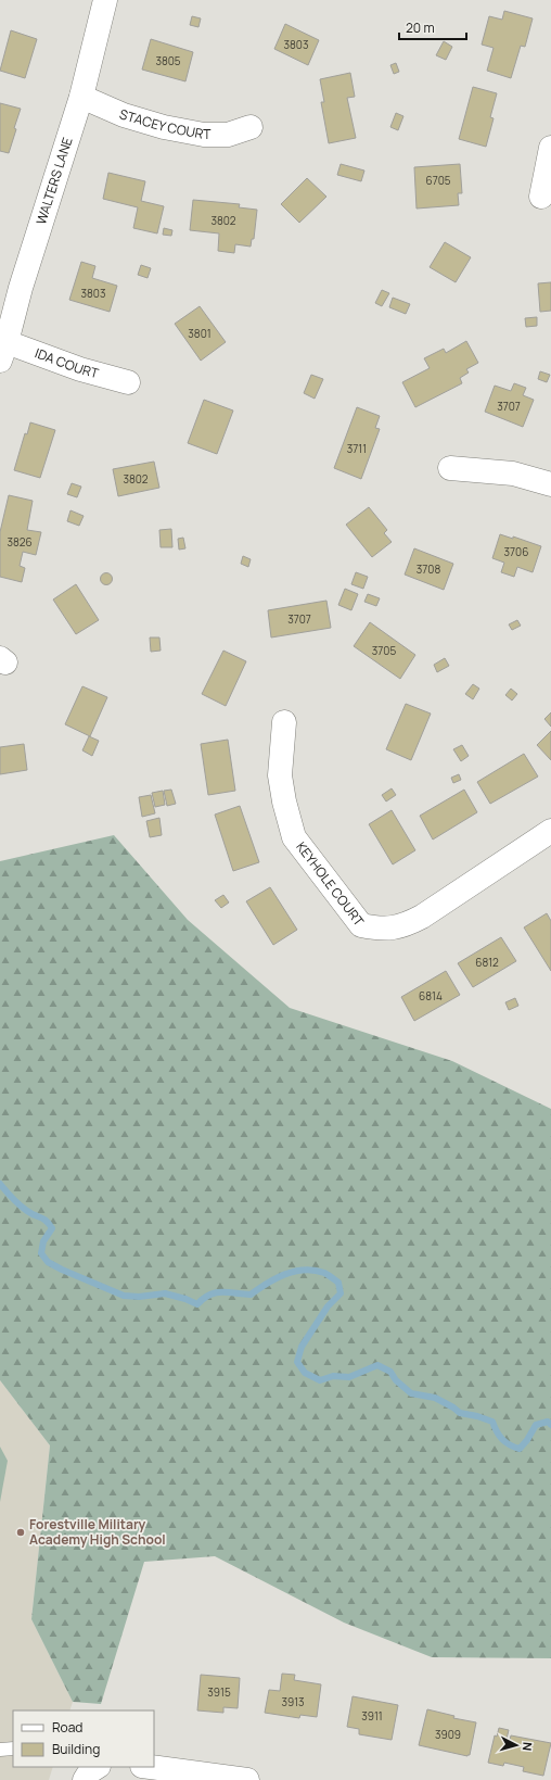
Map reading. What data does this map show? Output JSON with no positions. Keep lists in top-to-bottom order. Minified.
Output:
{"streets":{"street":["STACEY COURT","WALTERS LANE","IDA COURT","KEYHOLE COURT"]},"crossings":[["STACEY COURT","WALTERS LANE"],["WALTERS LANE","IDA COURT"]],"places":["Forestville Military Academy High School"],"house_numbers":["3803","3805","6705","3802","3803","3801","3707","3711","3802","3826","3706","3708","3707","3705","6812","6814","3915","3913","3911","3909"],"legend":["Road","Building"],"scale_bar":"20 m","north":"right"}
